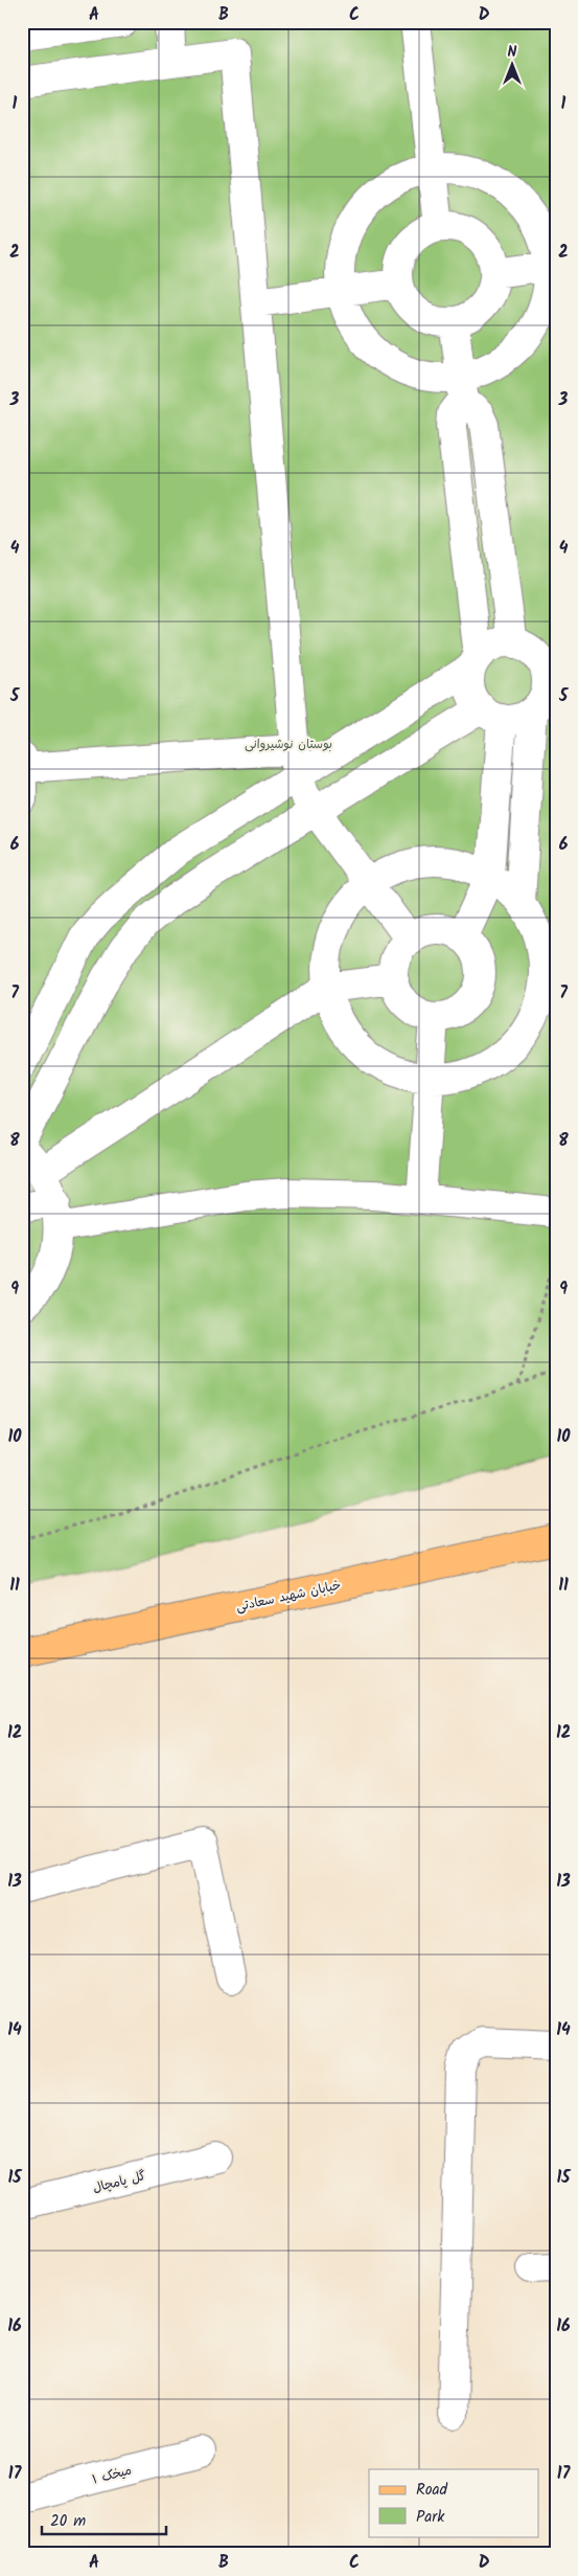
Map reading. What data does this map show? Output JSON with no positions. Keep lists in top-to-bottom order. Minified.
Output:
{"streets":{"main road":["خیابان شهید سعادتی"],"street":["گل پامچال","میخک ۱"]},"parks":["بوستان نوشیروانی"],"legend":["Road","Park"],"scale_bar":"20 m","north":"top","grid":{"columns":["A","B","C","D"],"rows":["1","2","3","4","5","6","7","8","9","10","11","12","13","14","15","16","17"]}}
